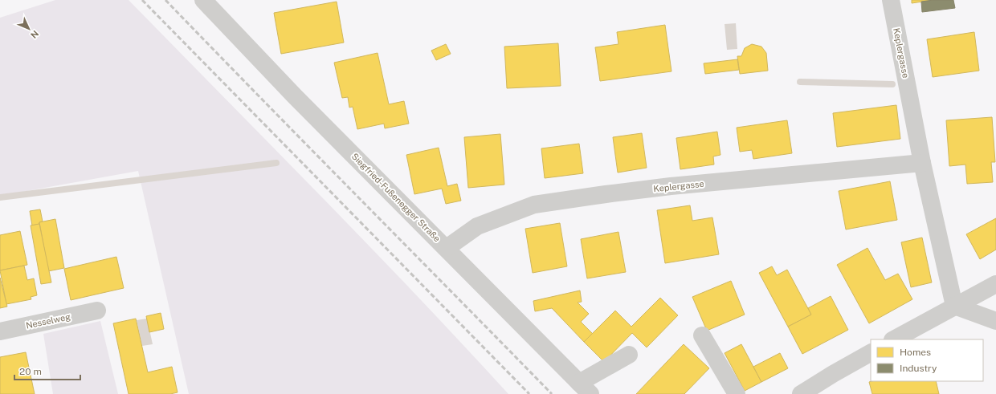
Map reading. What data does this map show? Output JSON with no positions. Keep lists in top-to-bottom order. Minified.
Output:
{"streets":{"street":["Keplergasse","Siegfried-Fußenegger Straße","Nesselweg"]},"crossings":[["Keplergasse","Siegfried-Fußenegger Straße"]],"legend":["Homes","Industry"],"scale_bar":"20 m","north":"bottom right"}
